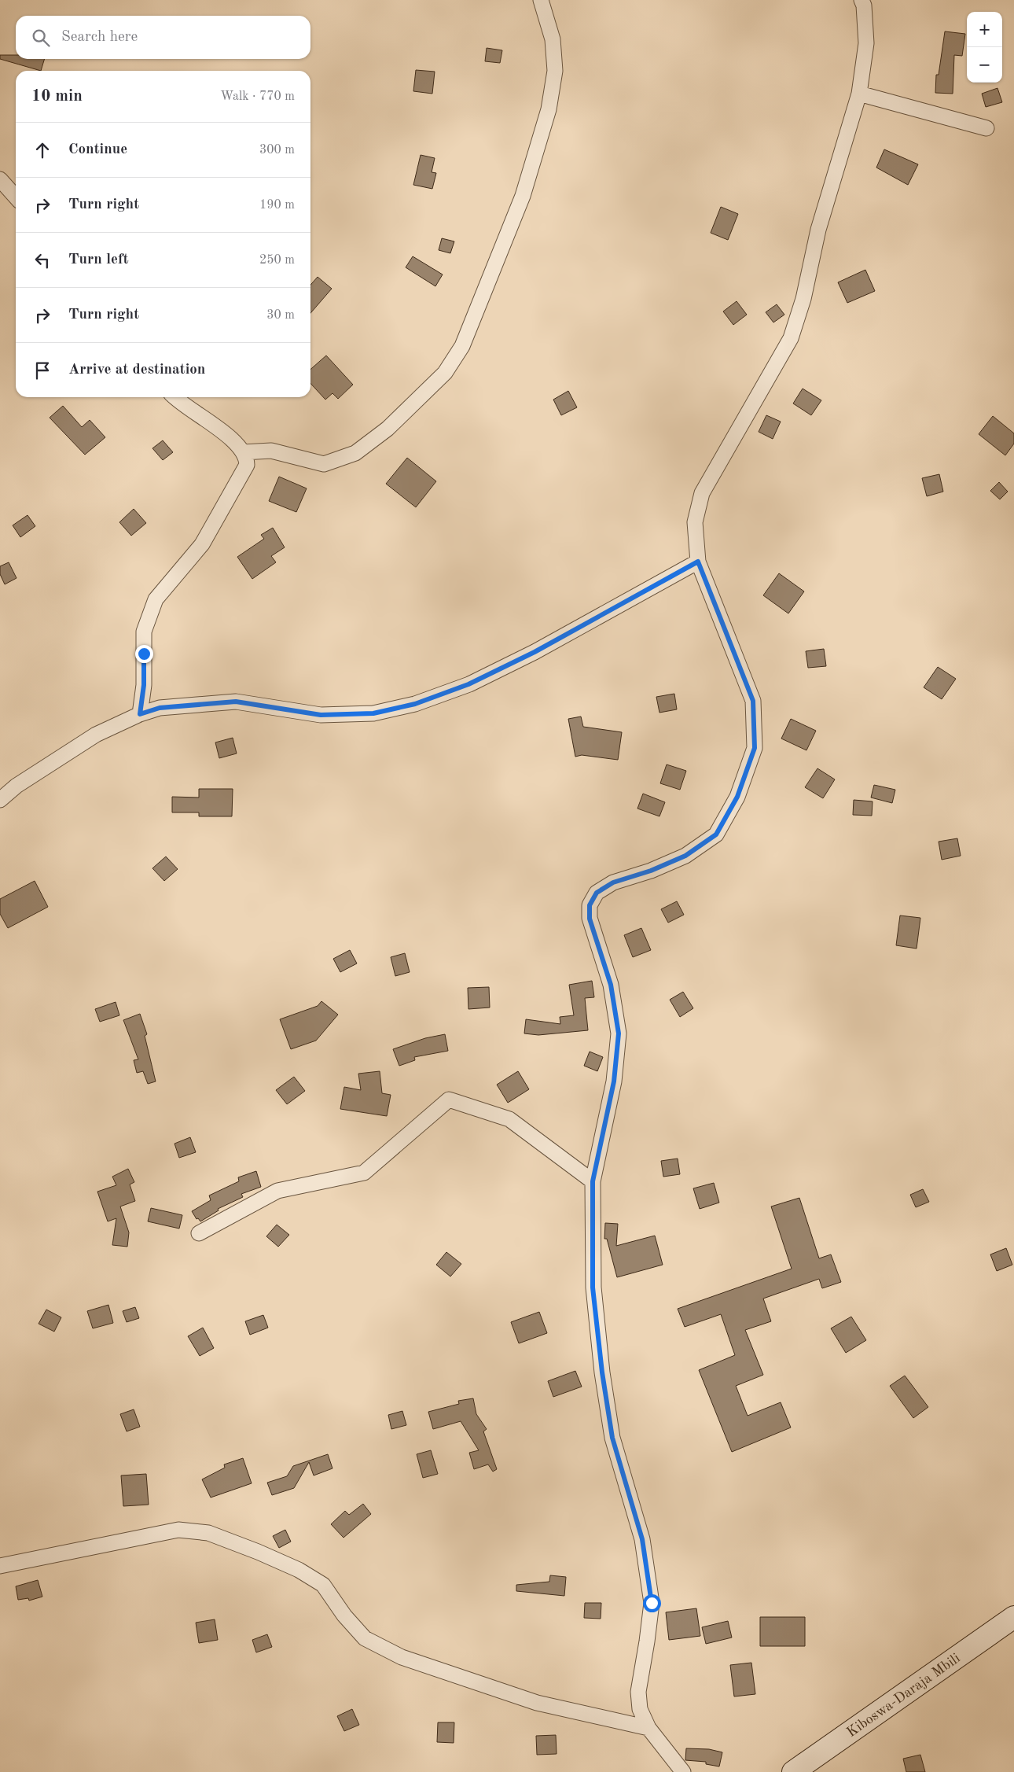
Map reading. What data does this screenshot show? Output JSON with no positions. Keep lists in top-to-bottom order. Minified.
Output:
{"streets":{"main road":["Kiboswa-Daraja Mbili"]},"page":{"map_buttons":["+","−"],"search":"Search here","heading":["10 min","Walk · 770 m"],"list":[["Continue","300 m"],["Turn right","190 m"],["Turn left","250 m"],["Turn right","30 m"],"Arrive at destination"]}}
